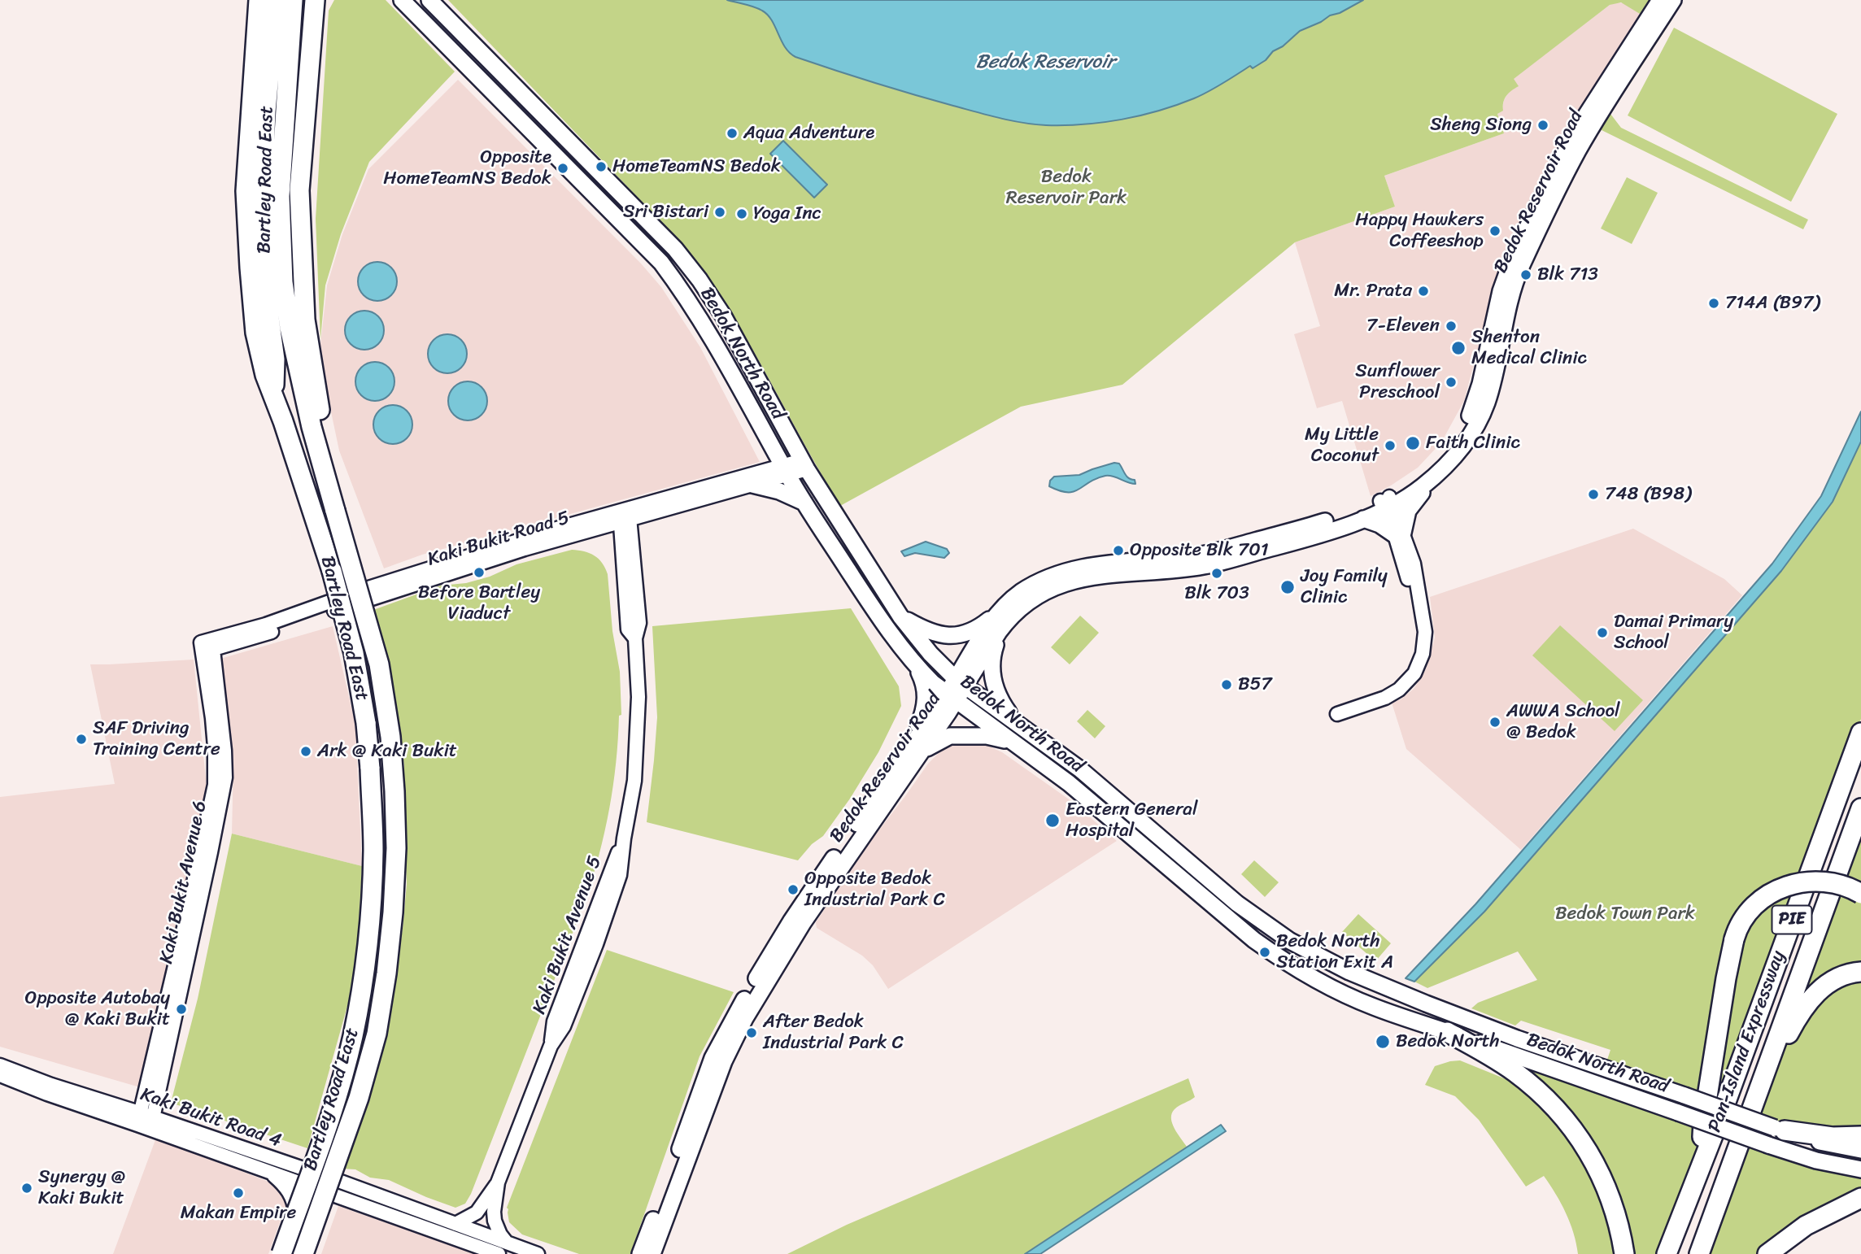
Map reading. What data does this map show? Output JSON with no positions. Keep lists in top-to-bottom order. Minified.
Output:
{"streets":{"highway":["Bartley Road East","PIE","Pan-Island Expressway"],"main road":["Bedok Reservoir Road","Bedok North Road"],"street":["Kaki Bukit Road 5","Kaki Bukit Avenue 6","Kaki Bukit Avenue 5","Kaki Bukit Road 4"]},"crossings":[["Bedok Reservoir Road","Bedok North Road"],["Bedok North Road","Kaki Bukit Road 5"],["Kaki Bukit Road 5","Kaki Bukit Avenue 6"],["Kaki Bukit Road 5","Kaki Bukit Avenue 5"],["Kaki Bukit Avenue 6","Kaki Bukit Road 4"]],"water":["Bedok Reservoir"],"parks":["Bedok Reservoir Park","Bedok Town Park"],"places":["Sheng Siong","Aqua Adventure","HomeTeamNS Bedok","Opposite HomeTeamNS Bedok","Sri Bistari","Yoga Inc","Happy Hawkers Coffeeshop","Blk 713","Mr. Prata","714A (B97)","7-Eleven","Shenton Medical Clinic","Sunflower Preschool","Faith Clinic","My Little Coconut","748 (B98)","Opposite Blk 701","Before Bartley Viaduct","Blk 703","Joy Family Clinic","Damai Primary School","B57","AWWA School @ Bedok","SAF Driving Training Centre","Ark @ Kaki Bukit","Eastern General Hospital","Opposite Bedok Industrial Park C","Bedok North Station Exit A","Opposite Autobay @ Kaki Bukit","After Bedok Industrial Park C","Bedok North","Synergy @ Kaki Bukit","Makan Empire"]}
